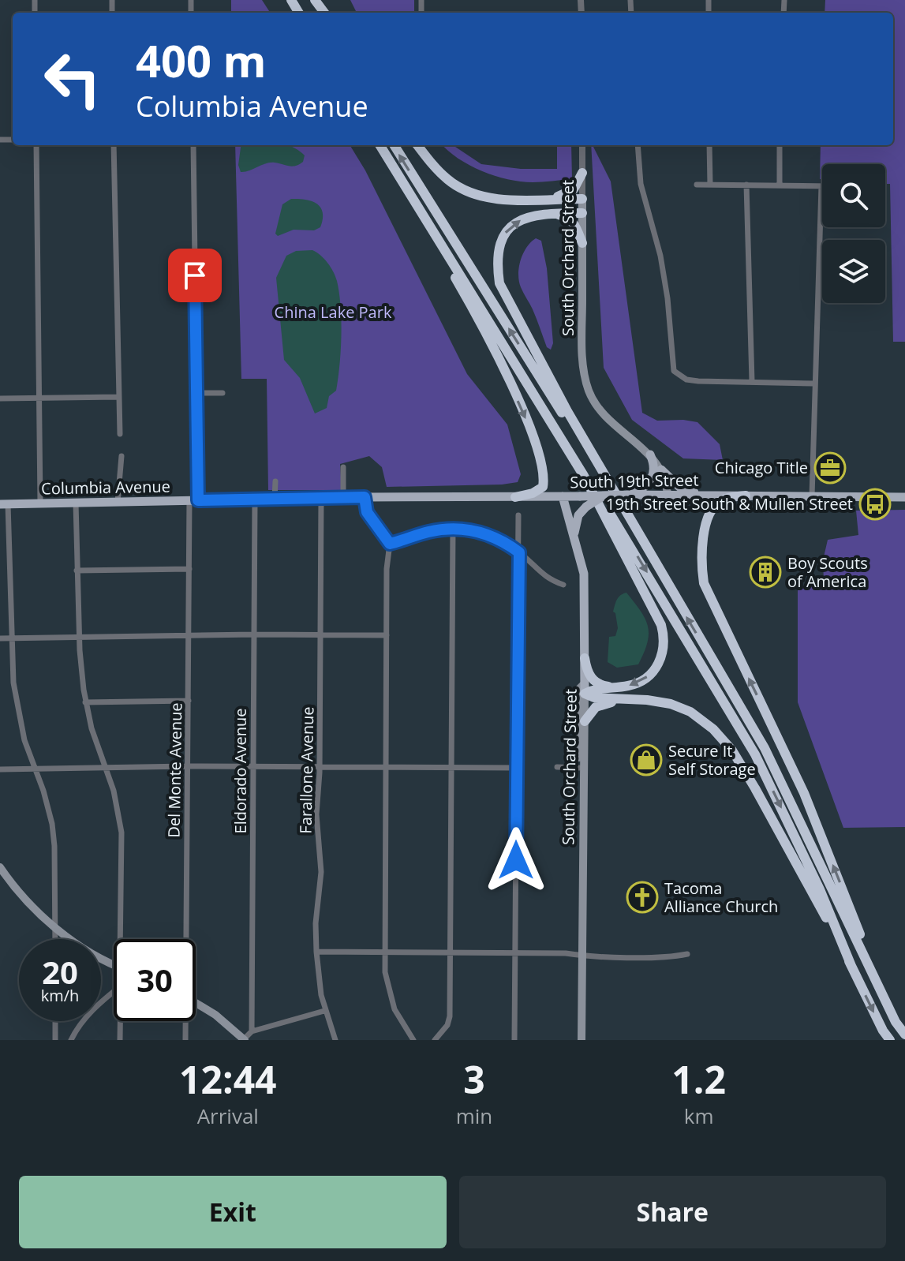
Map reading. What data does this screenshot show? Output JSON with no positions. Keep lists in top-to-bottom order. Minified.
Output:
{"streets":{"main road":["South Orchard Street","South 19th Street","Columbia Avenue"],"street":["Del Monte Avenue","Farallone Avenue","Eldorado Avenue"]},"crossings":[["South Orchard Street","South 19th Street"],["South 19th Street","Columbia Avenue"],["Columbia Avenue","Del Monte Avenue"],["Columbia Avenue","Farallone Avenue"],["Columbia Avenue","Eldorado Avenue"]],"parks":["China Lake Park"],"places":{"office":["Chicago Title"],"bus stop":["19th Street South & Mullen Street"],"building":["Boy Scouts of America"],"shop":["Secure It Self Storage"],"church":["Tacoma Alliance Church"]},"page":{"turn":["400 m","Columbia Avenue"],"speed":"20 km/h","limit":"30","eta":["12:44","Arrival","3","min","1.2","km"],"buttons":["Exit","Share"]}}
